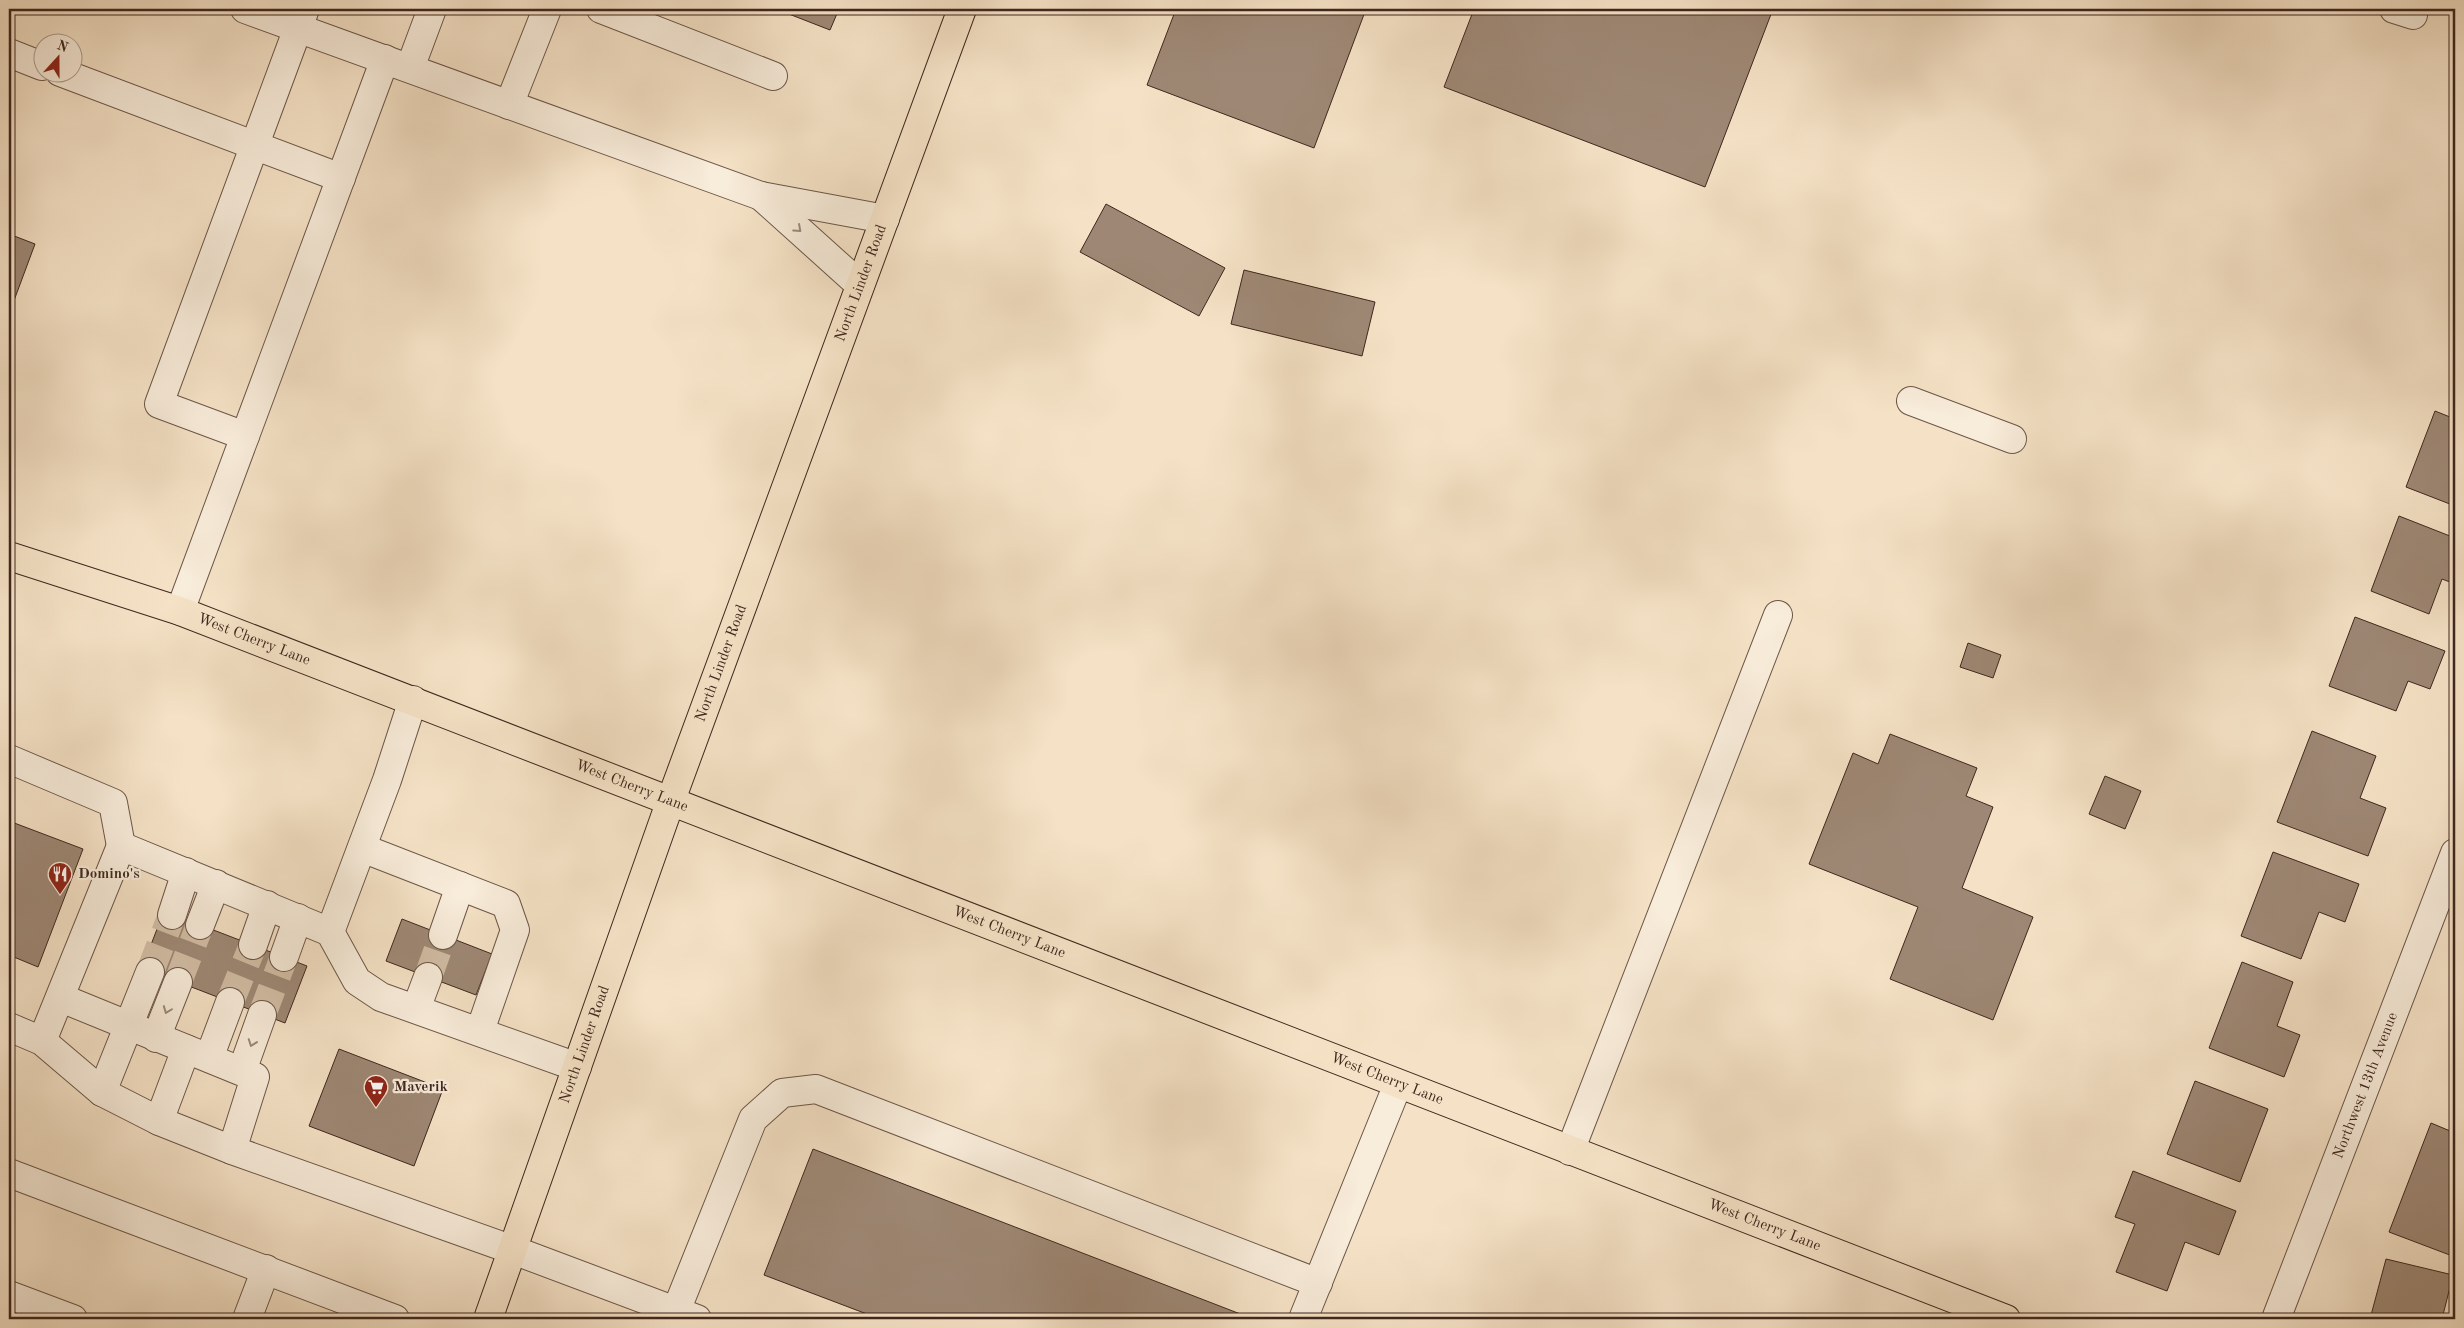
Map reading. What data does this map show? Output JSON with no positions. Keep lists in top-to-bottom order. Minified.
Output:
{"streets":{"main road":["North Linder Road","West Cherry Lane"],"street":["Northwest 13th Avenue"]},"crossings":[["North Linder Road","West Cherry Lane"]],"places":{"restaurant":["Domino's"],"supermarket":["Maverik"]},"north":"top"}
